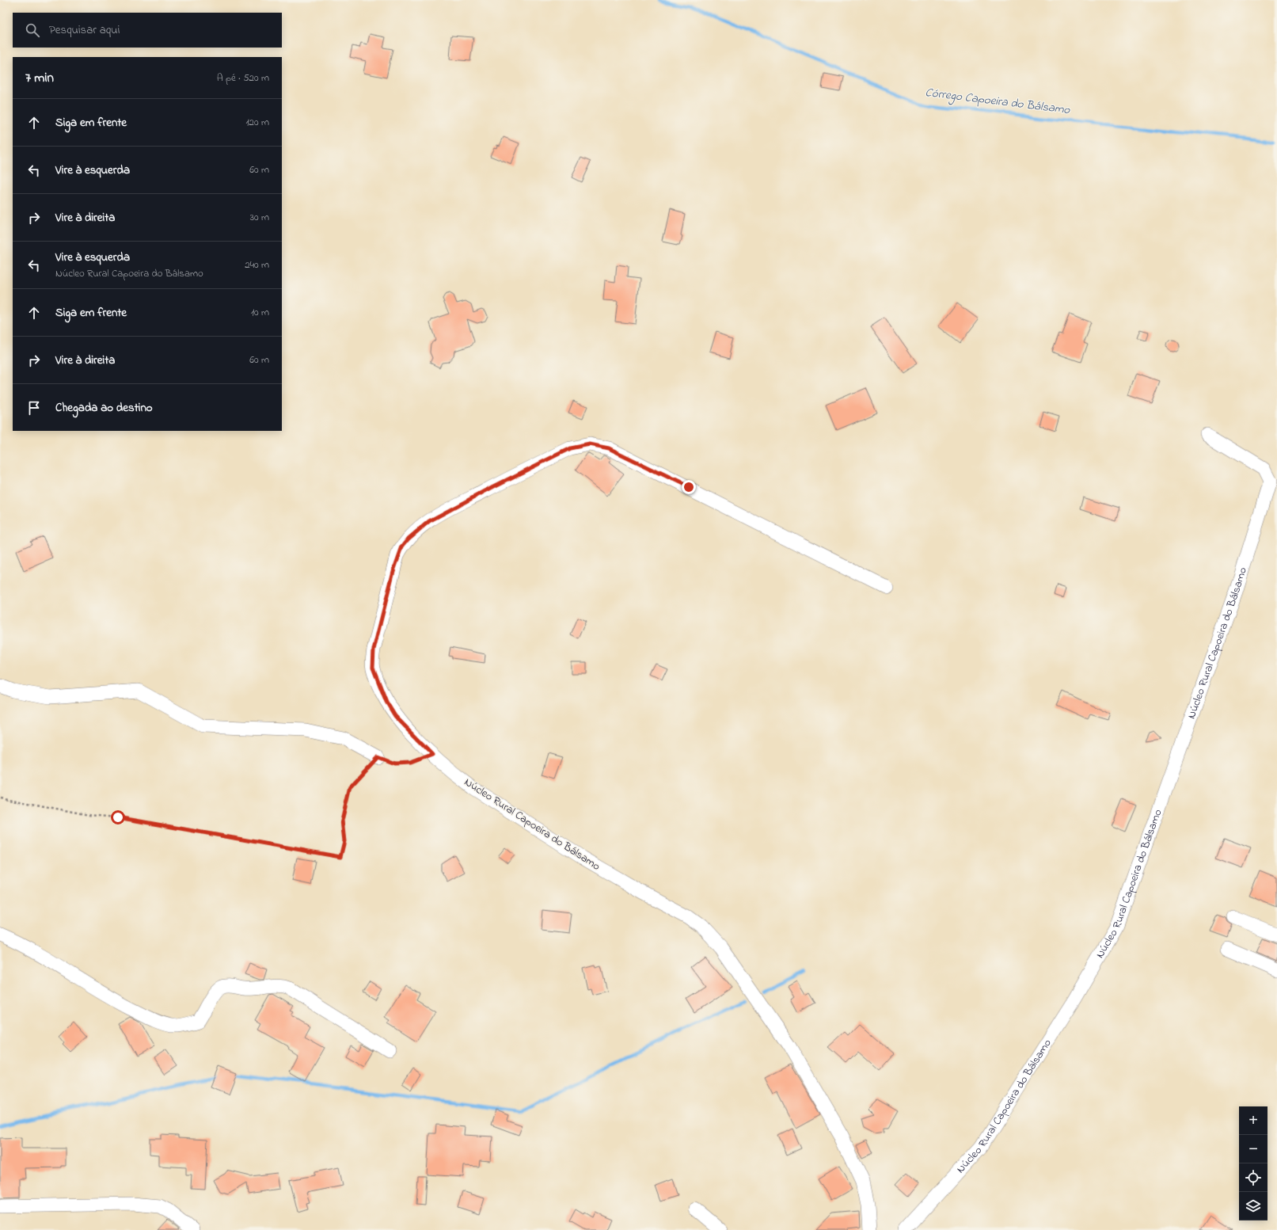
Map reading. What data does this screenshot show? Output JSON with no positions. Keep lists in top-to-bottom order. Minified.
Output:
{"streets":{"street":["Núcleo Rural Capoeira do Bálsamo"]},"water":["Córrego Capoeira do Bálsamo"],"page":{"search":"Pesquisar aqui","heading":["7 min","A pé · 520 m"],"list":[["Siga em frente","120 m"],["Vire à esquerda","60 m"],["Vire à direita","30 m"],["Vire à esquerda","Núcleo Rural Capoeira do Bálsamo","240 m"],["Siga em frente","10 m"],["Vire à direita","60 m"],"Chegada ao destino"],"map_buttons":["+","−"]}}
